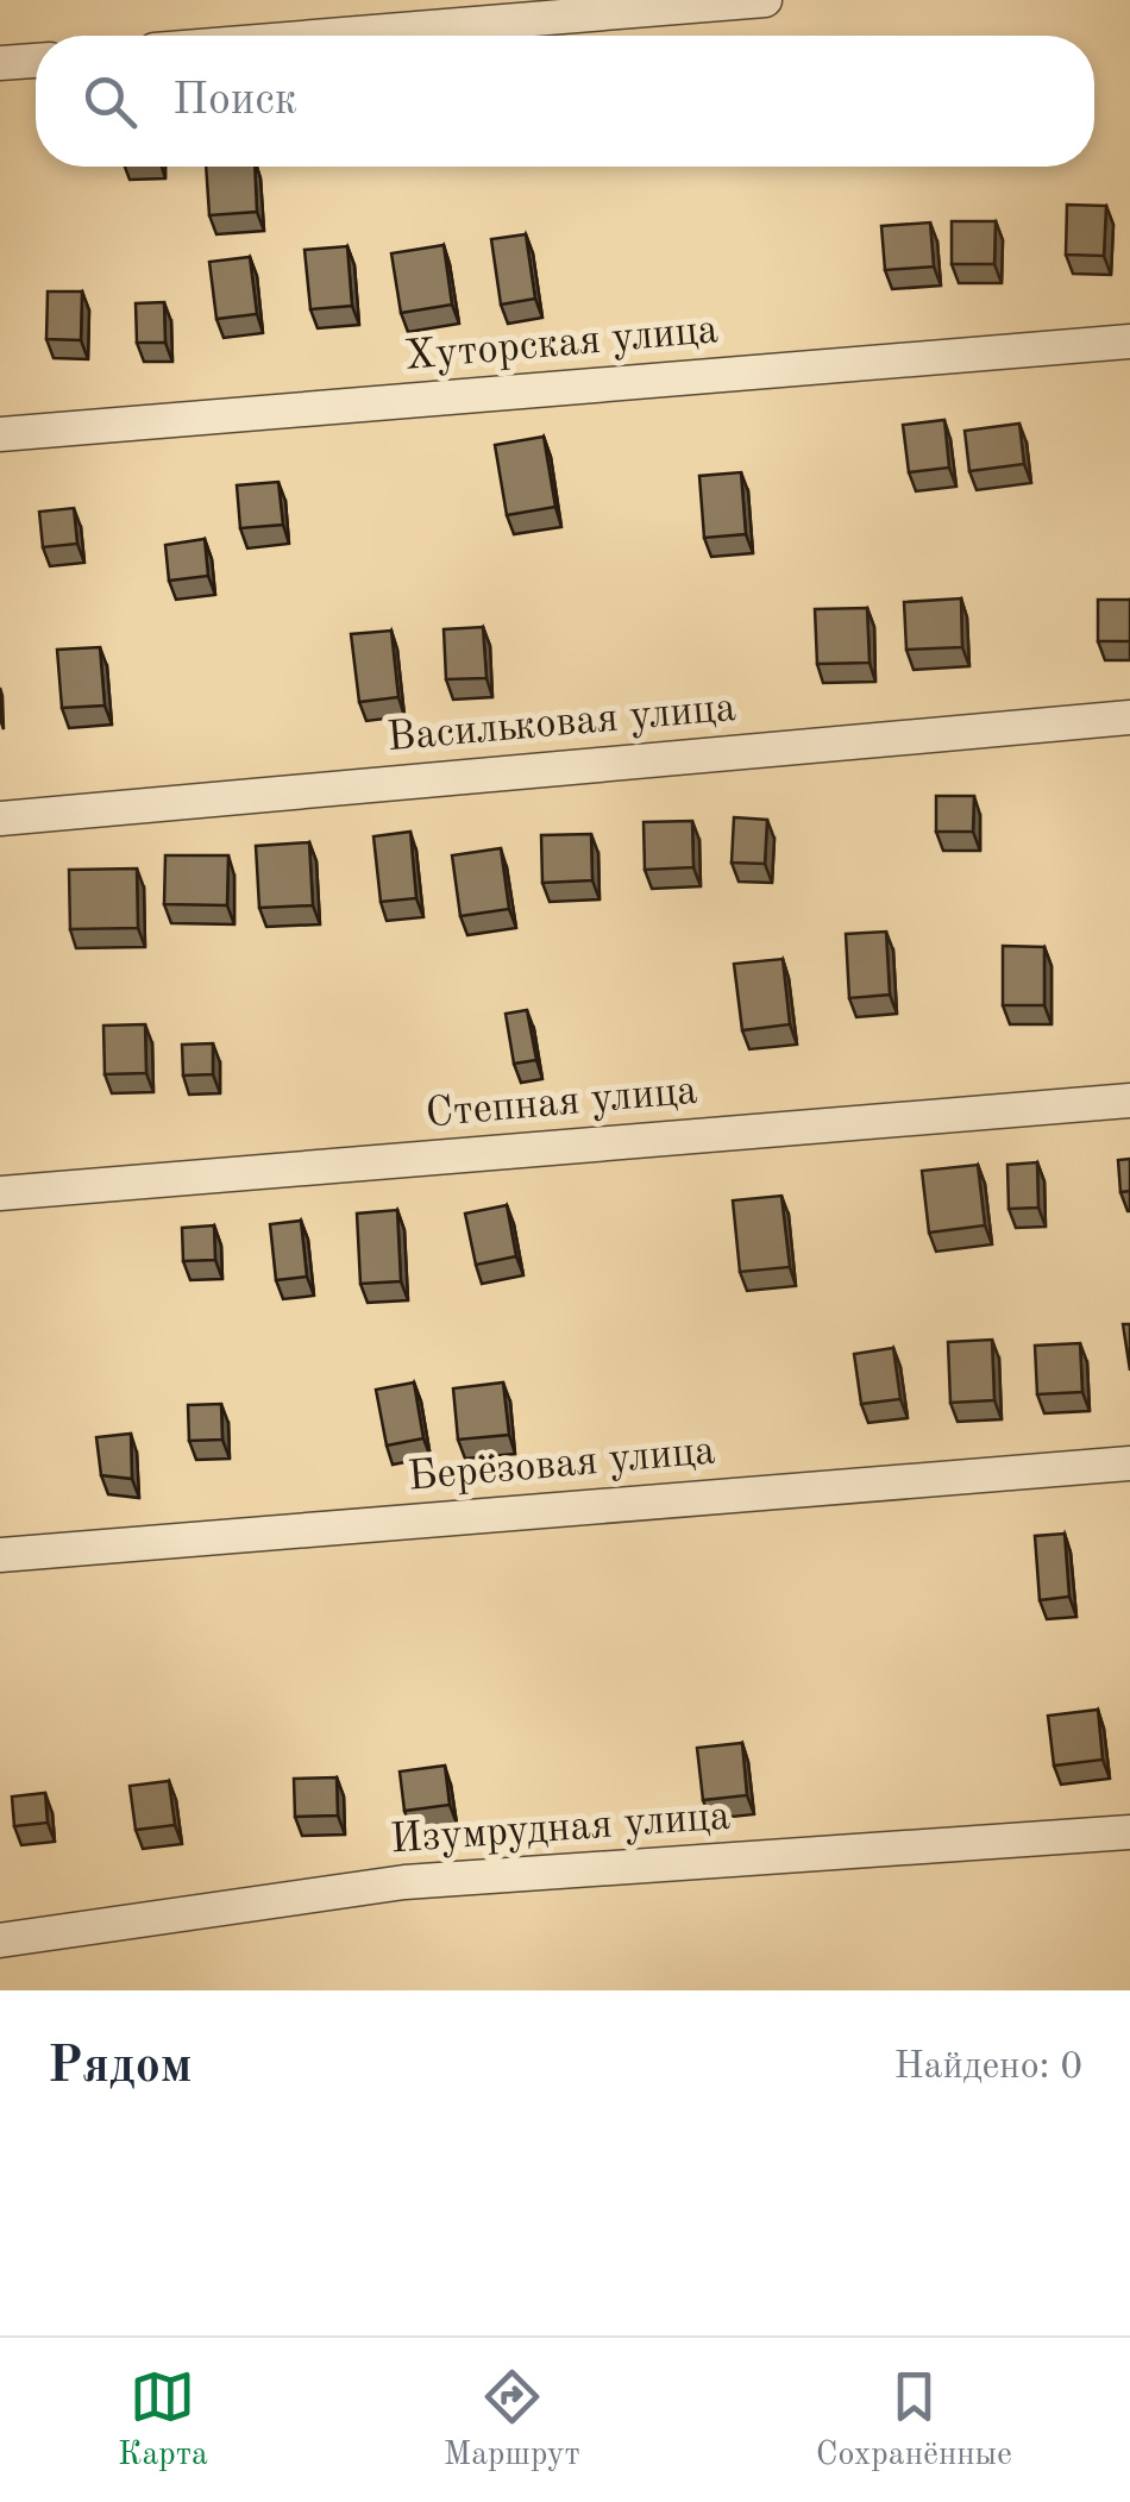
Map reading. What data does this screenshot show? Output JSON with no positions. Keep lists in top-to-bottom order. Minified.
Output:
{"streets":{"lane":["Хуторская улица","Васильковая улица","Степная улица","Берёзовая улица","Изумрудная улица"]},"page":{"search":"Поиск","heading":["Рядом","Найдено: 0"],"nav":["Карта","Маршрут","Сохранённые"]}}
